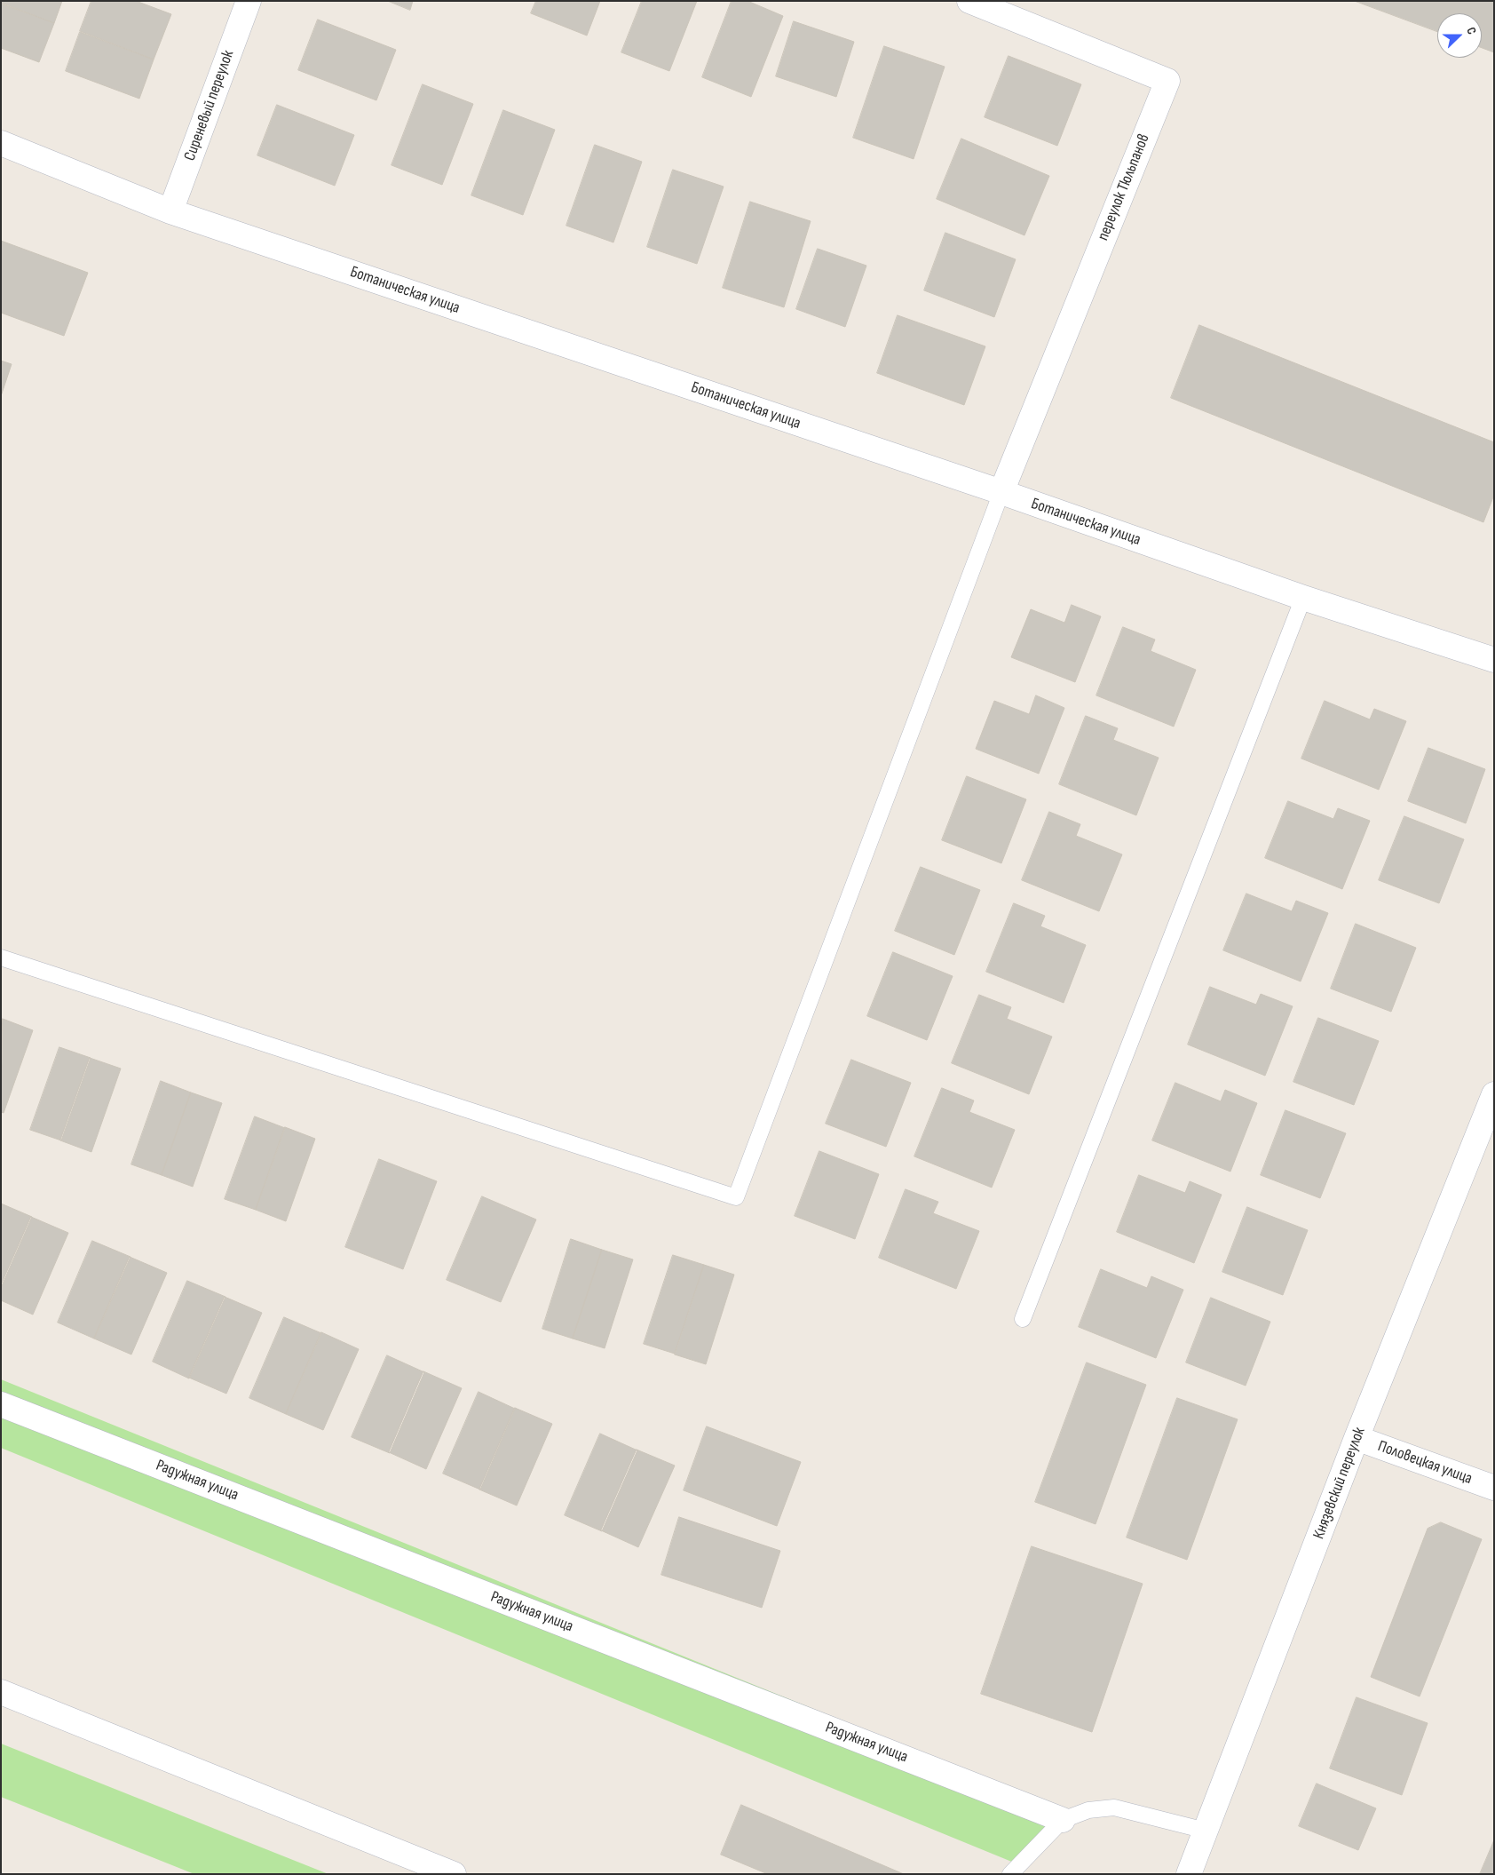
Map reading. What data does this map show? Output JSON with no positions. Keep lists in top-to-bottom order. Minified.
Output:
{"streets":{"street":["Сиреневый переулок","переулок Тюльпанов","Ботаническая улица","Половецкая улица","Радужная улица","Князевский переулок"]},"crossings":[["Сиреневый переулок","Ботаническая улица"],["переулок Тюльпанов","Ботаническая улица"],["Половецкая улица","Князевский переулок"]],"north":"right"}
